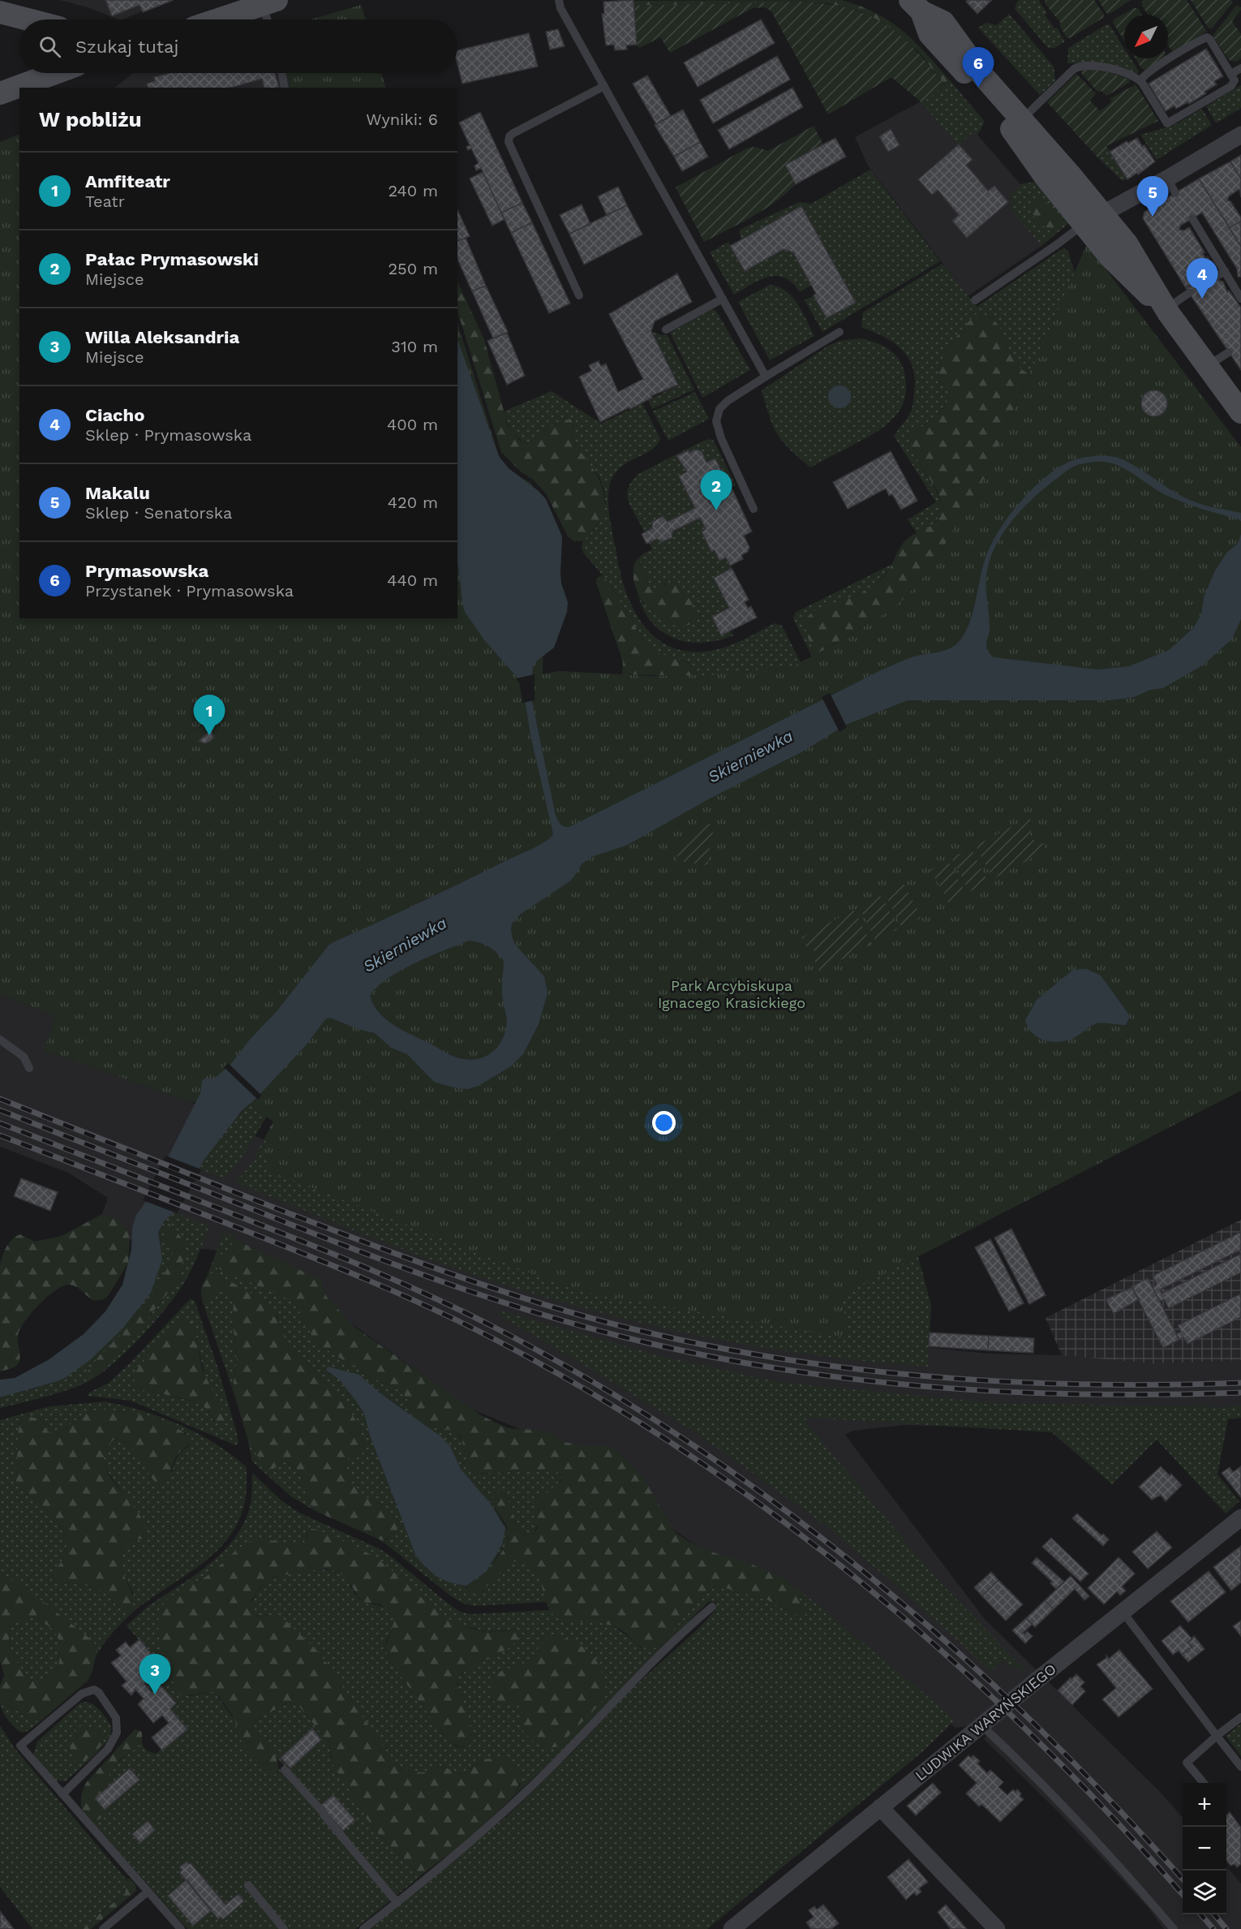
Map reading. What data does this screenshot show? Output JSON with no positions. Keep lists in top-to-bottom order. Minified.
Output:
{"streets":{"street":["LUDWIKA WARYŃSKIEGO"]},"water":["Skierniewka"],"parks":["Park Arcybiskupa Ignacego Krasickiego"],"north":"bottom left","page":{"search":"Szukaj tutaj","pins":["6","5","4","2","1","3"],"heading":["W pobliżu","Wyniki: 6"],"list":[{"mark":"1","name":"Amfiteatr","note":"Teatr","value":"240 m"},{"mark":"2","name":"Pałac Prymasowski","note":"Miejsce","value":"250 m"},{"mark":"3","name":"Willa Aleksandria","note":"Miejsce","value":"310 m"},{"mark":"4","name":"Ciacho","note":"Sklep · Prymasowska","value":"400 m"},{"mark":"5","name":"Makalu","note":"Sklep · Senatorska","value":"420 m"},{"mark":"6","name":"Prymasowska","note":"Przystanek · Prymasowska","value":"440 m"}],"map_buttons":["+","−"]}}
